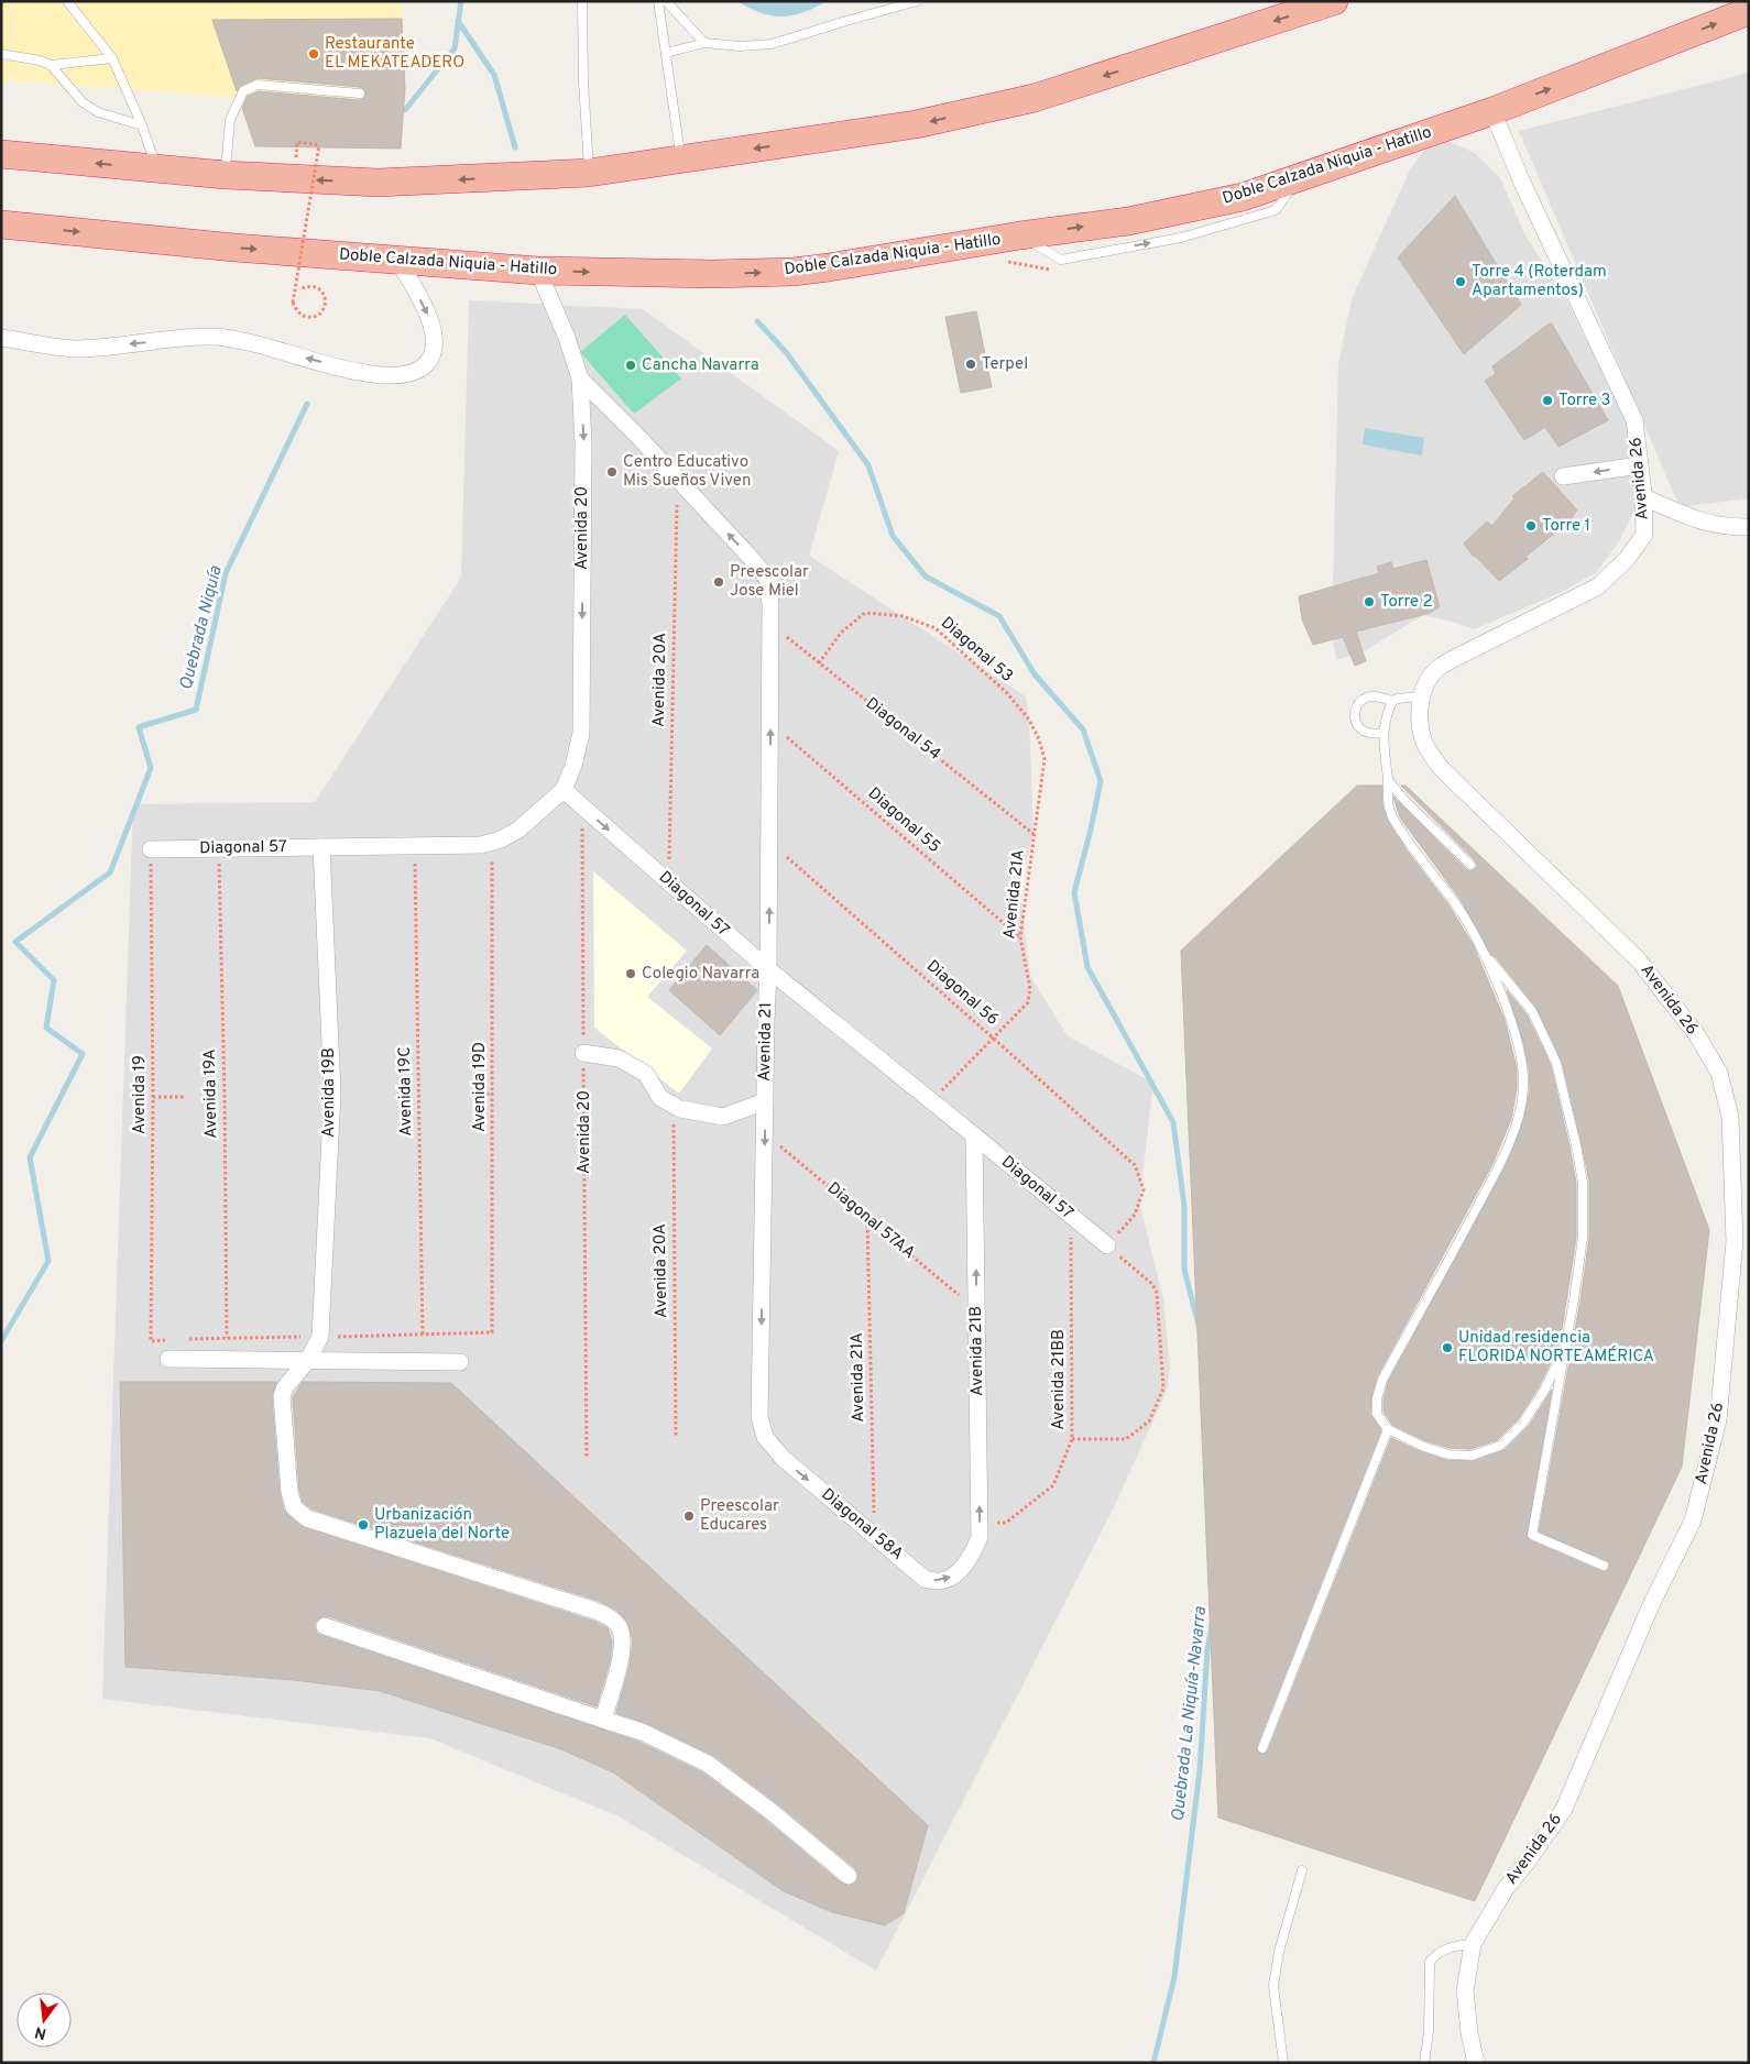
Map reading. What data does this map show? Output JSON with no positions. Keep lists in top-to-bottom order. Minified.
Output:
{"streets":{"highway":["Doble Calzada Niquia - Hatillo"],"street":["Avenida 26","Avenida 20","Diagonal 57","Avenida 21","Avenida 19B","Avenida 21B","Diagonal 58A"],"path":["Diagonal 53","Avenida 20A","Diagonal 54","Diagonal 55","Avenida 21A","Diagonal 56","Avenida 19D","Avenida 19C","Avenida 19A","Avenida 19","Diagonal 57AA","Avenida 21BB"]},"crossings":[["Doble Calzada Niquia - Hatillo","Avenida 26"],["Doble Calzada Niquia - Hatillo","Avenida 20"],["Avenida 20","Diagonal 57"],["Diagonal 53","Diagonal 54"],["Diagonal 53","Avenida 21A"],["Avenida 20A","Diagonal 57"],["Avenida 20A","Avenida 21"],["Diagonal 54","Avenida 21A"],["Diagonal 54","Avenida 21"],["Diagonal 55","Avenida 21A"],["Diagonal 55","Avenida 21"],["Diagonal 57","Avenida 21A"],["Diagonal 57","Diagonal 56"],["Diagonal 57","Avenida 21"],["Diagonal 57","Avenida 19D"],["Diagonal 57","Avenida 19C"],["Diagonal 57","Avenida 19B"],["Diagonal 57","Avenida 19A"],["Diagonal 57","Avenida 19"],["Diagonal 57","Avenida 21B"],["Diagonal 57","Avenida 21BB"],["Avenida 21A","Diagonal 56"],["Avenida 21A","Diagonal 57AA"],["Avenida 21A","Diagonal 58A"],["Diagonal 56","Avenida 21"],["Avenida 21","Diagonal 57AA"],["Avenida 21","Diagonal 58A"],["Diagonal 57AA","Avenida 21B"],["Avenida 21B","Avenida 21BB"],["Avenida 21B","Diagonal 58A"]],"one_way":["Avenida 21B","Diagonal 58A"],"water":["Quebrada Niquía","Quebrada La Niquía-Navarra"],"places":["Restaurante EL MEKATEADERO","Torre 4 (Roterdam Apartamentos)","Terpel","Cancha Navarra","Torre 3","Centro Educativo Mis Sueños Viven","Torre 1","Preescolar Jose Miel","Torre 2","Colegio Navarra","Unidad residencia FLORIDA NORTEAMÉRICA","Preescolar Educares","Urbanización Plazuela del Norte"],"north":"bottom"}
